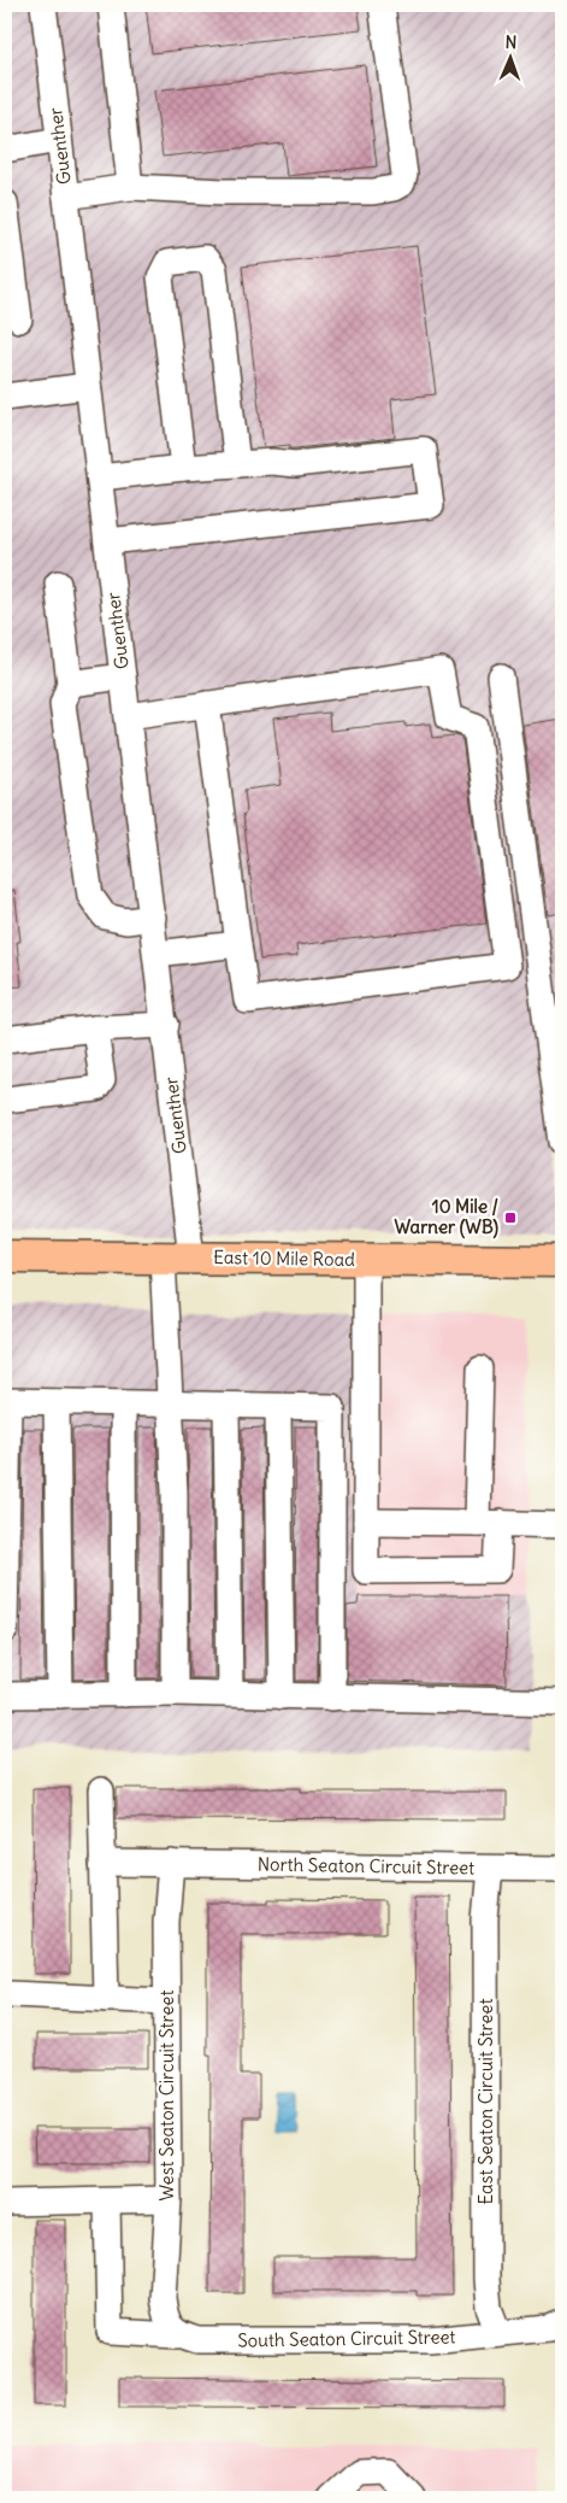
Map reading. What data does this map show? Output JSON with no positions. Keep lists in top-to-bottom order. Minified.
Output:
{"streets":{"main road":["East 10 Mile Road"],"street":["Guenther","North Seaton Circuit Street","West Seaton Circuit Street","East Seaton Circuit Street","South Seaton Circuit Street"]},"crossings":[["Guenther","East 10 Mile Road"],["North Seaton Circuit Street","West Seaton Circuit Street"],["North Seaton Circuit Street","East Seaton Circuit Street"],["West Seaton Circuit Street","South Seaton Circuit Street"],["East Seaton Circuit Street","South Seaton Circuit Street"]],"places":{"transit":["10 Mile / Warner (WB)"]},"north":"top"}
